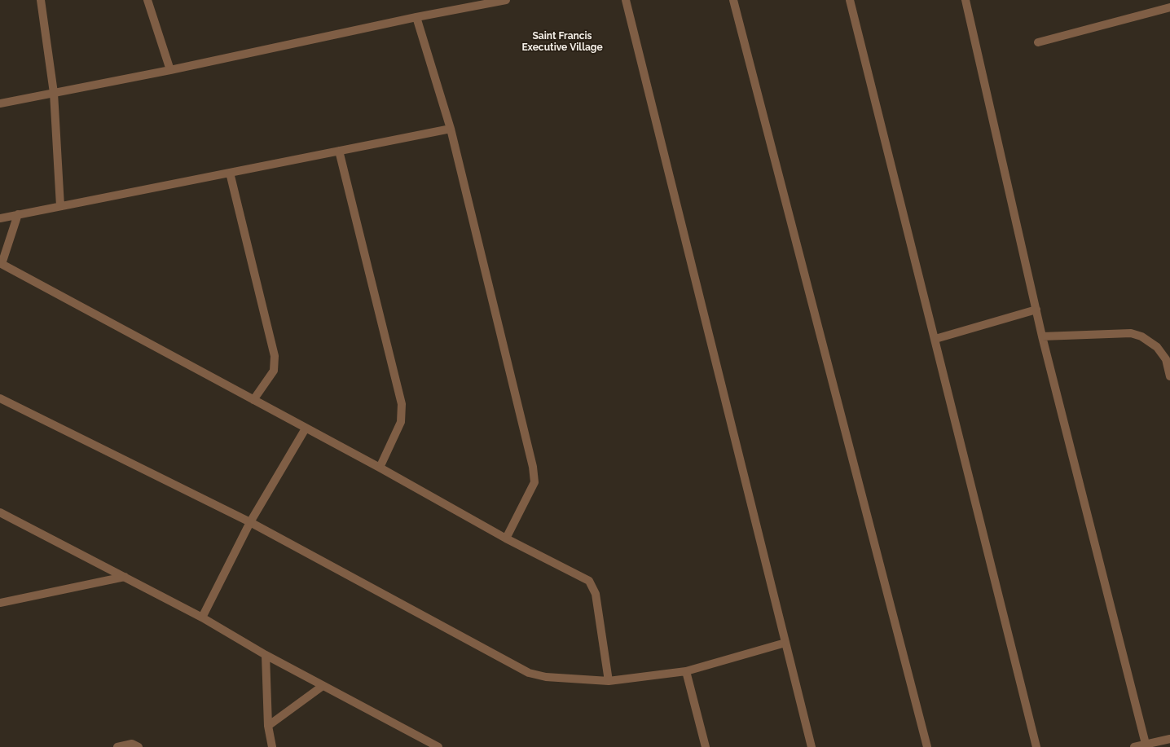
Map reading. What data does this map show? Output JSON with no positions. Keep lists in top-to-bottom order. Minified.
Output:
{"districts":["Saint Francis Executive Village"]}
